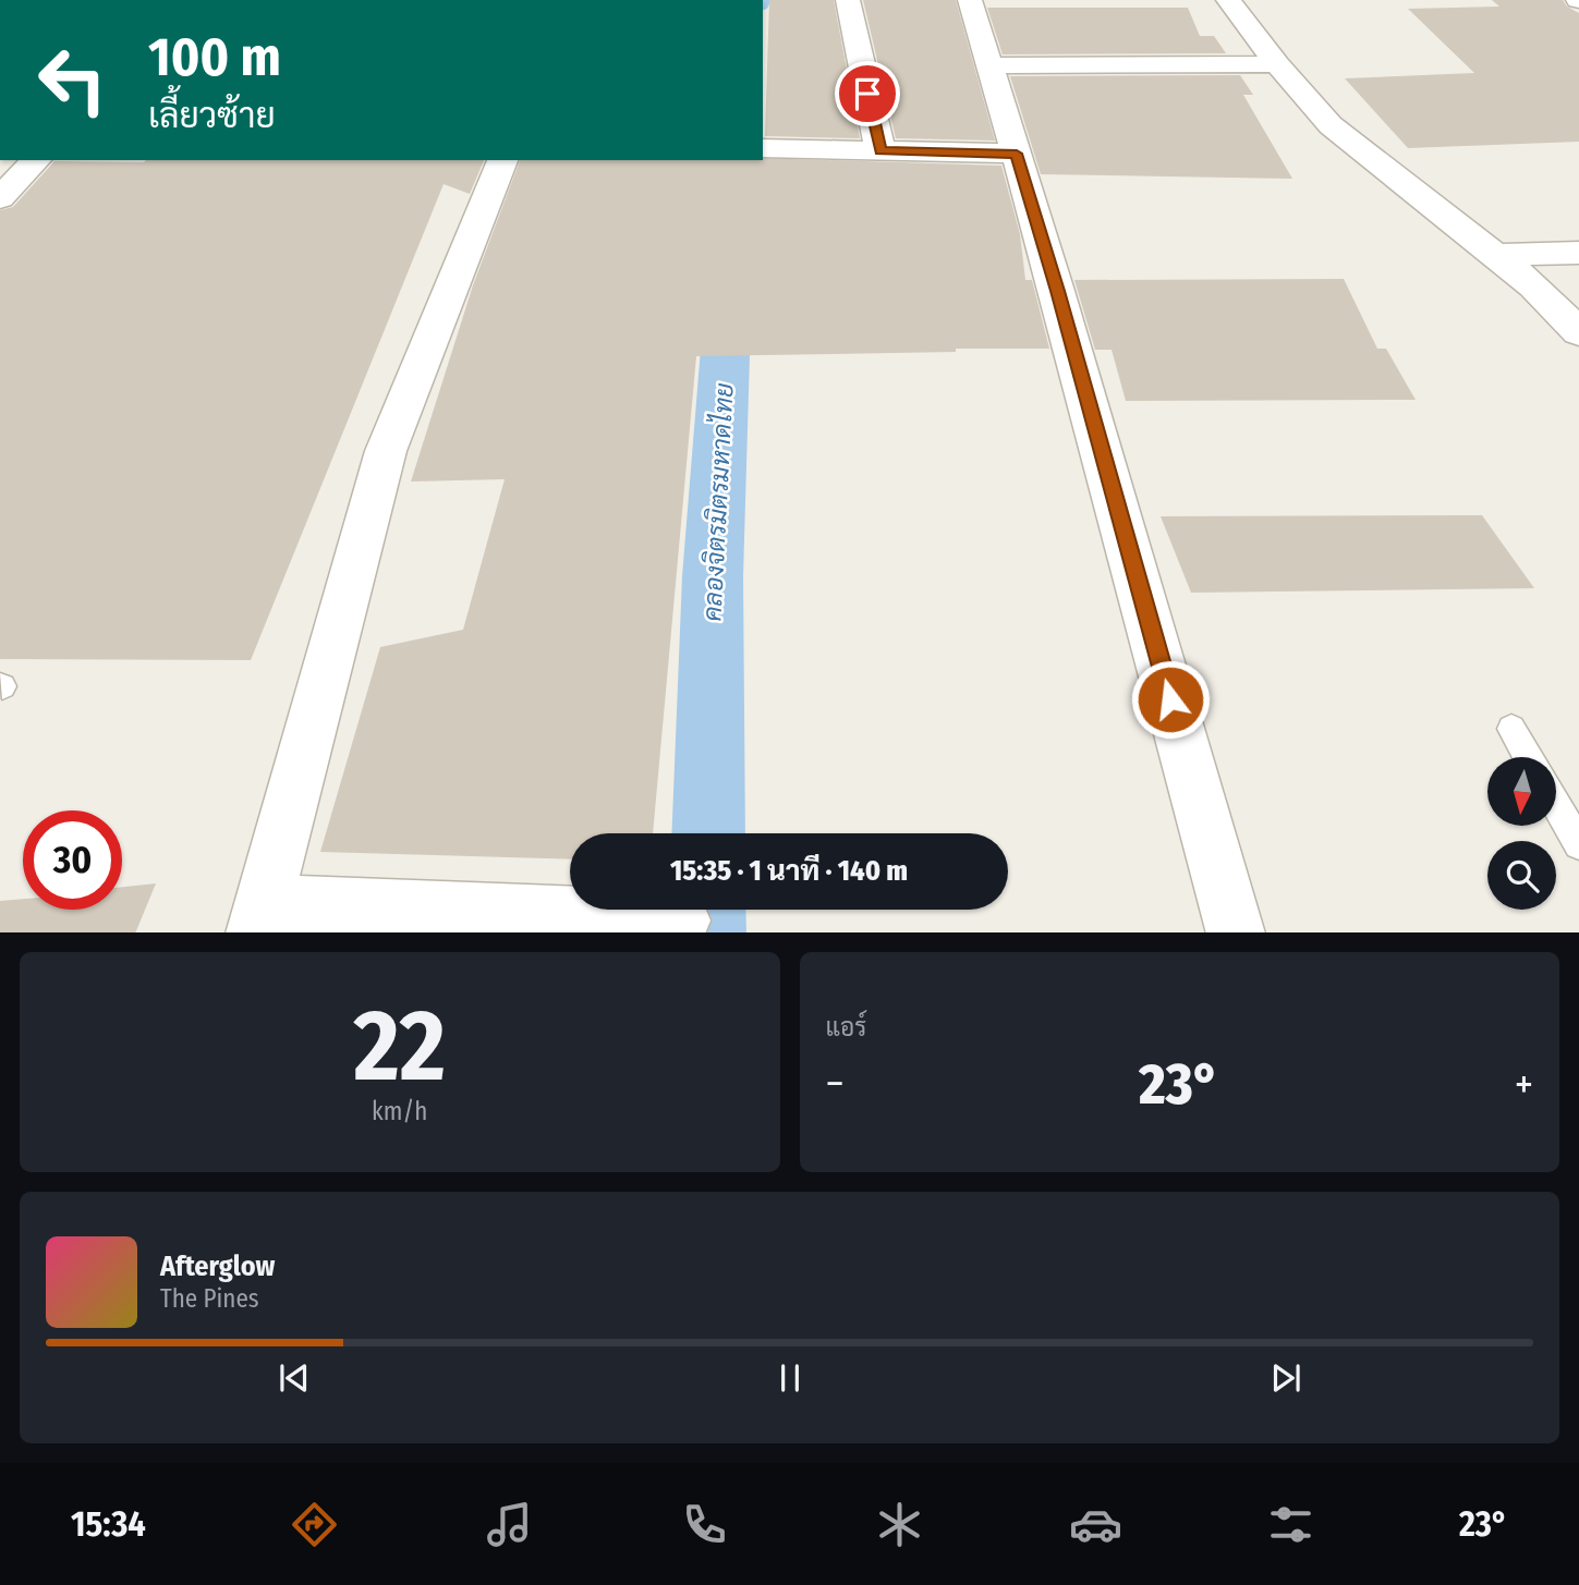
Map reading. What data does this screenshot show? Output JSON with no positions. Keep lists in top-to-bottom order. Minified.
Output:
{"water":["คลองจิตรมิตรมหาดไทย"],"north":"bottom","page":{"turn":["100 m","เลี้ยวซ้าย"],"limit":"30","trip":"15:35 · 1 นาที · 140 m","tile":[["22","km/h"],"แอร์"],"heat":["−","23°","+"],"song":["Afterglow","The Pines"],"tabs":["15:34","23°"]}}
